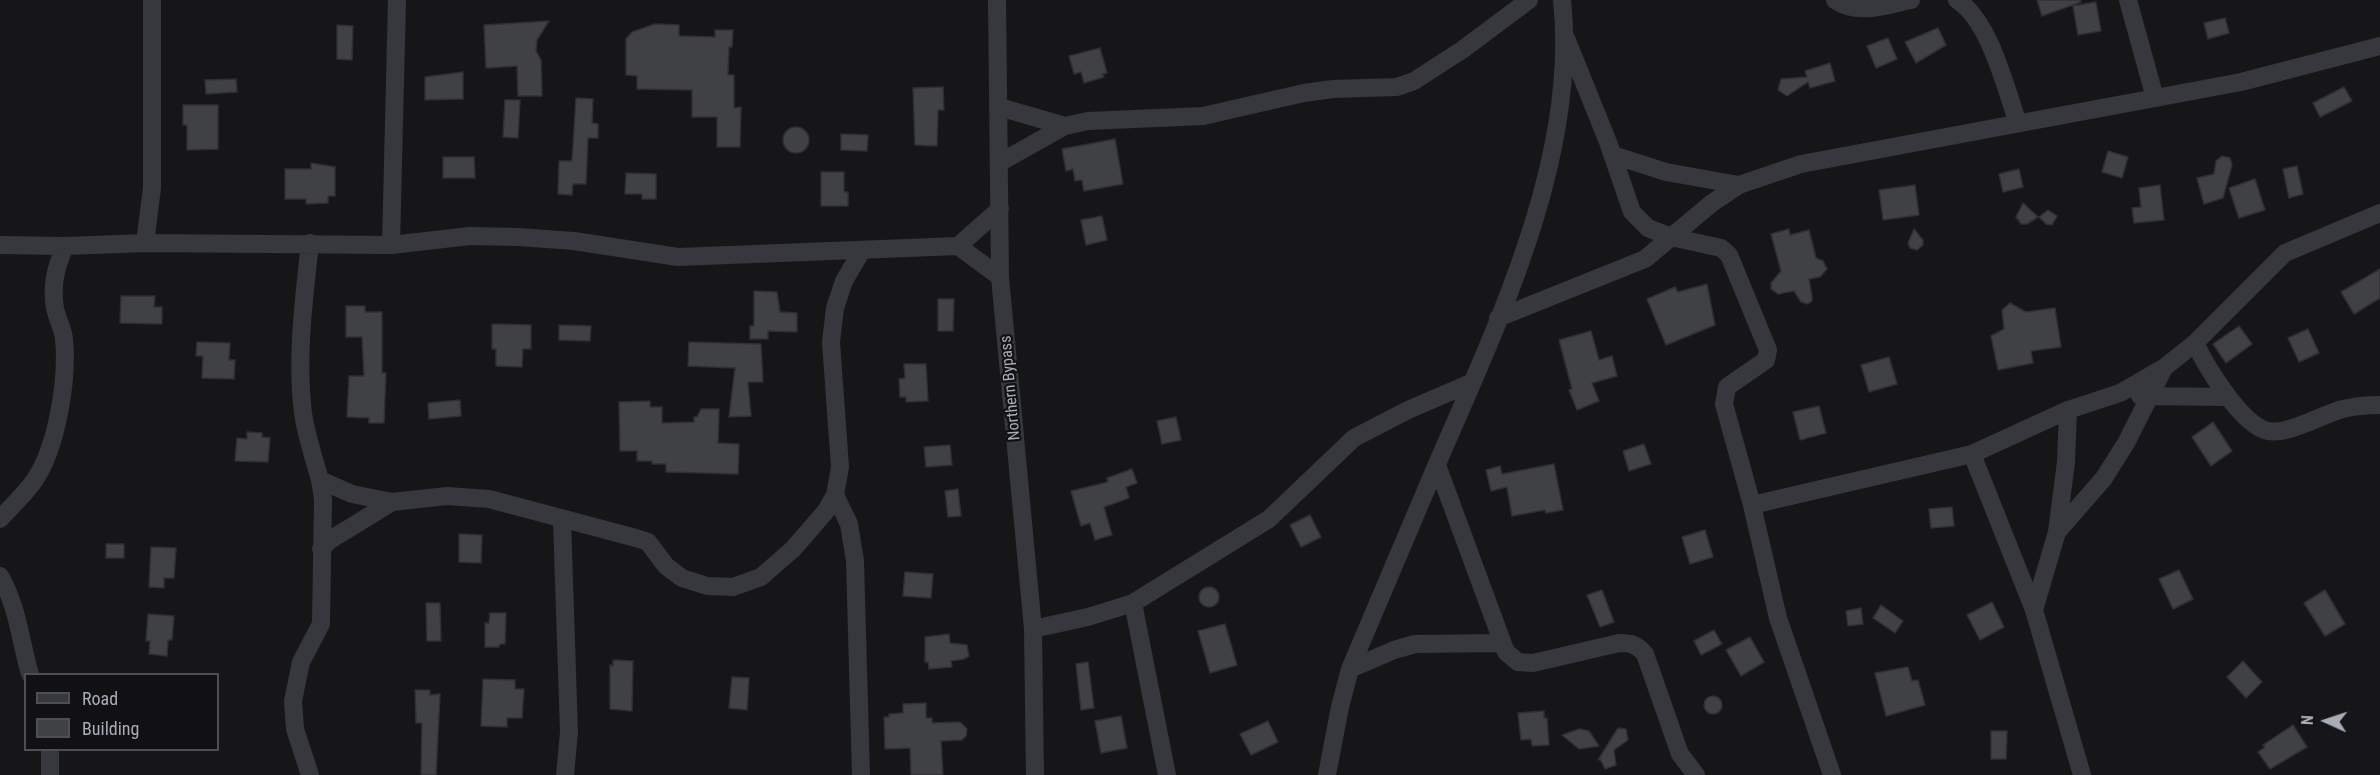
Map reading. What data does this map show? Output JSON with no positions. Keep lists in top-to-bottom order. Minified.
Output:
{"streets":{"street":["Northern Bypass"]},"legend":["Road","Building"],"north":"left"}
